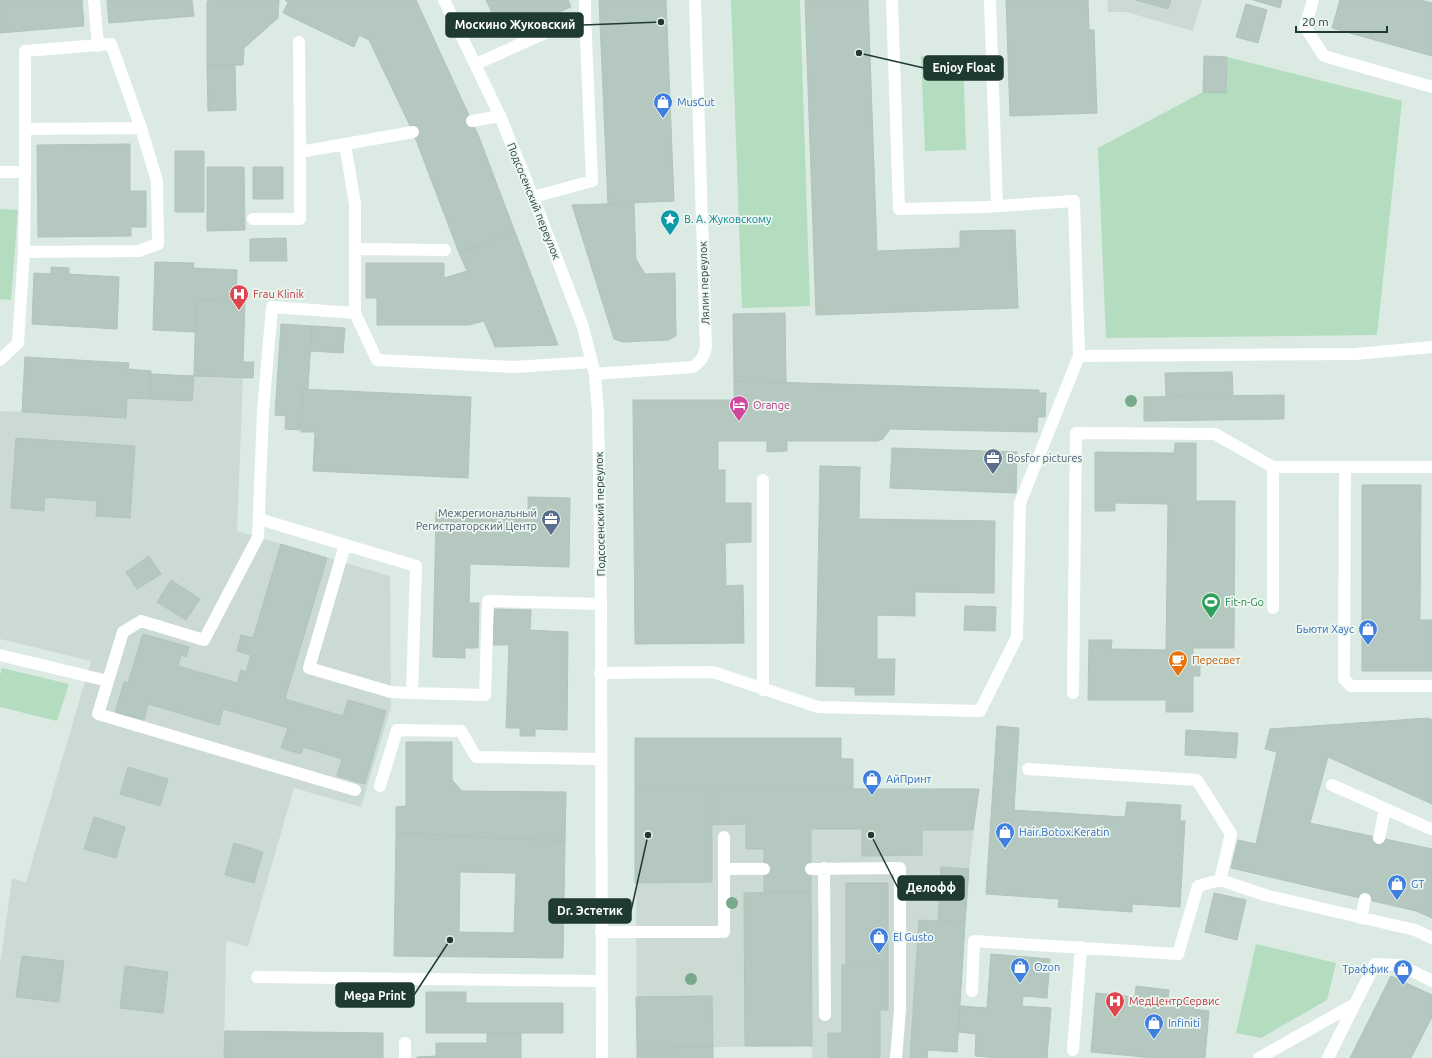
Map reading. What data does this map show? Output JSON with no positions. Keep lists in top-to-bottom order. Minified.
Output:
{"streets":{"street":["Подсосенский переулок","Лялин переулок"]},"crossings":[["Подсосенский переулок","Лялин переулок"]],"places":{"other":["Москино Жуковский","Enjoy Float","Dr. Эстетик","Делофф","Mega Print"],"shop":["MusCut","Бьюти Хаус","АйПринт","Hair.Botox.Keratin","GT","El Gusto","Ozon","Траффик","Infiniti"],"place":["В. А. Жуковскому"],"hospital":["Frau Klinik","МедЦентрСервис"],"hotel":["Orange"],"office":["Bosfor pictures","Межрегиональный Регистраторский Центр"],"sports":["Fit-n-Go"],"cafe":["Пересвет"]},"scale_bar":"20 m"}
